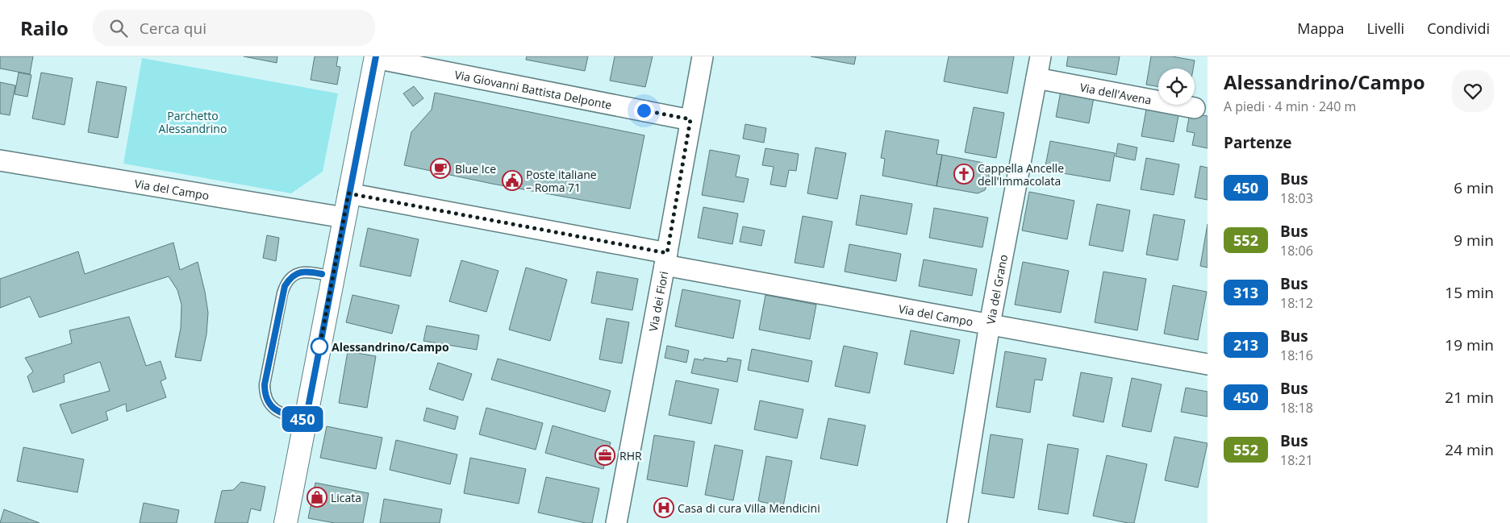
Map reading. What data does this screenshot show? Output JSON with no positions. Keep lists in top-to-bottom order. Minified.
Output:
{"streets":{"street":["Via Giovanni Battista Delponte","Via dell'Avena","Via del Campo","Via del Grano","Via dei Fiori"]},"crossings":[["Via Giovanni Battista Delponte","Via dei Fiori"],["Via dell'Avena","Via del Grano"],["Via del Campo","Via del Grano"],["Via del Campo","Via dei Fiori"]],"parks":["Parchetto Alessandrino"],"places":{"cafe":["Blue Ice"],"church":["Cappella Ancelle dell'Immacolata"],"public building":["Poste italiane – Roma 71"],"other":["Alessandrino/Campo"],"office":["RHR"],"shop":["Licata"],"hospital":["Casa di cura Villa Mendicini"]},"lines":["bus line 450"],"page":{"header":"Railo","search":"Cerca qui","nav":["Mappa","Livelli","Condividi"],"on_map":"450","heading":[["Alessandrino/Campo","A piedi · 4 min · 240 m"],"Partenze"],"list":[{"mark":"450","name":"Bus","note":"18:03","value":"6 min"},{"mark":"552","name":"Bus","note":"18:06","value":"9 min"},{"mark":"313","name":"Bus","note":"18:12","value":"15 min"},{"mark":"213","name":"Bus","note":"18:16","value":"19 min"},{"mark":"450","name":"Bus","note":"18:18","value":"21 min"},{"mark":"552","name":"Bus","note":"18:21","value":"24 min"}]}}
